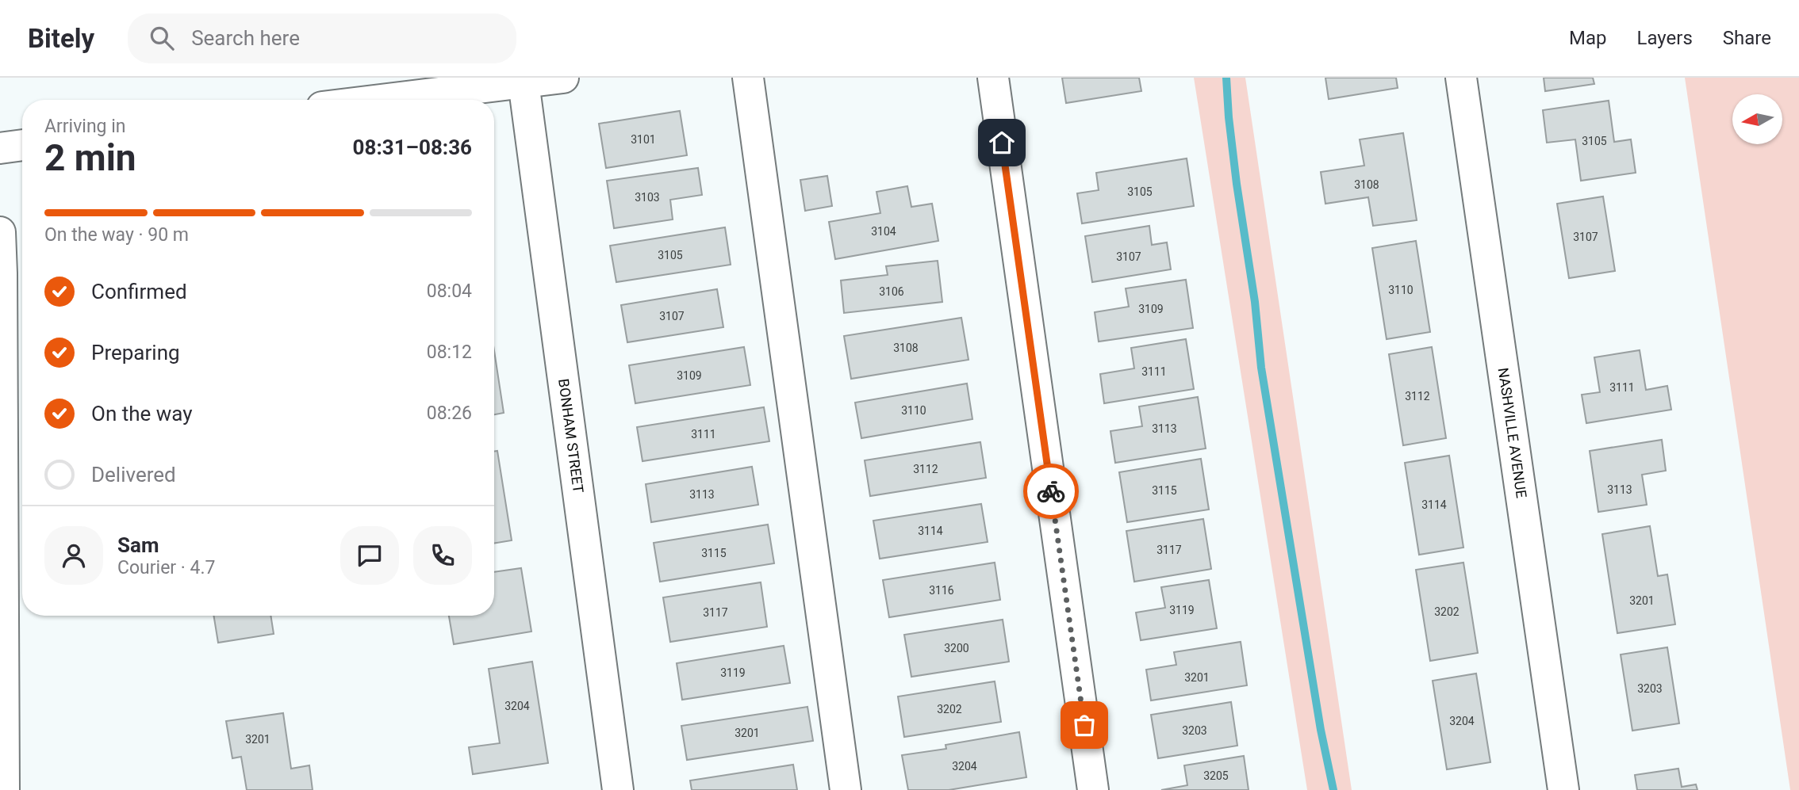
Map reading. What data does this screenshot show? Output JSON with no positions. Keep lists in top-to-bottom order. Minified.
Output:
{"streets":{"street":["NASHVILLE AVENUE","BONHAM STREET"]},"house_numbers":["3101","3105","3108","3105","3103","3104","3107","3105","3107","3110","3106","3109","3107","3108","3111","3109","3111","3112","3110","3113","3111","3112","3113","3115","3113","3114","3114","3117","3115","3116","3201","3119","3202","3117","3200","3119","3201","3203","3204","3202","3204","3203","3201","3201","3204","3205"],"north":"left","page":{"header":"Bitely","search":"Search here","nav":["Map","Layers","Share"],"heading":["2 min","Arriving in","08:31–08:36"],"panel":["Sam","Courier · 4.7"],"bar":"On the way · 90 m","list":[["Confirmed","08:04"],["Preparing","08:12"],["On the way","08:26"],"Delivered"]}}
